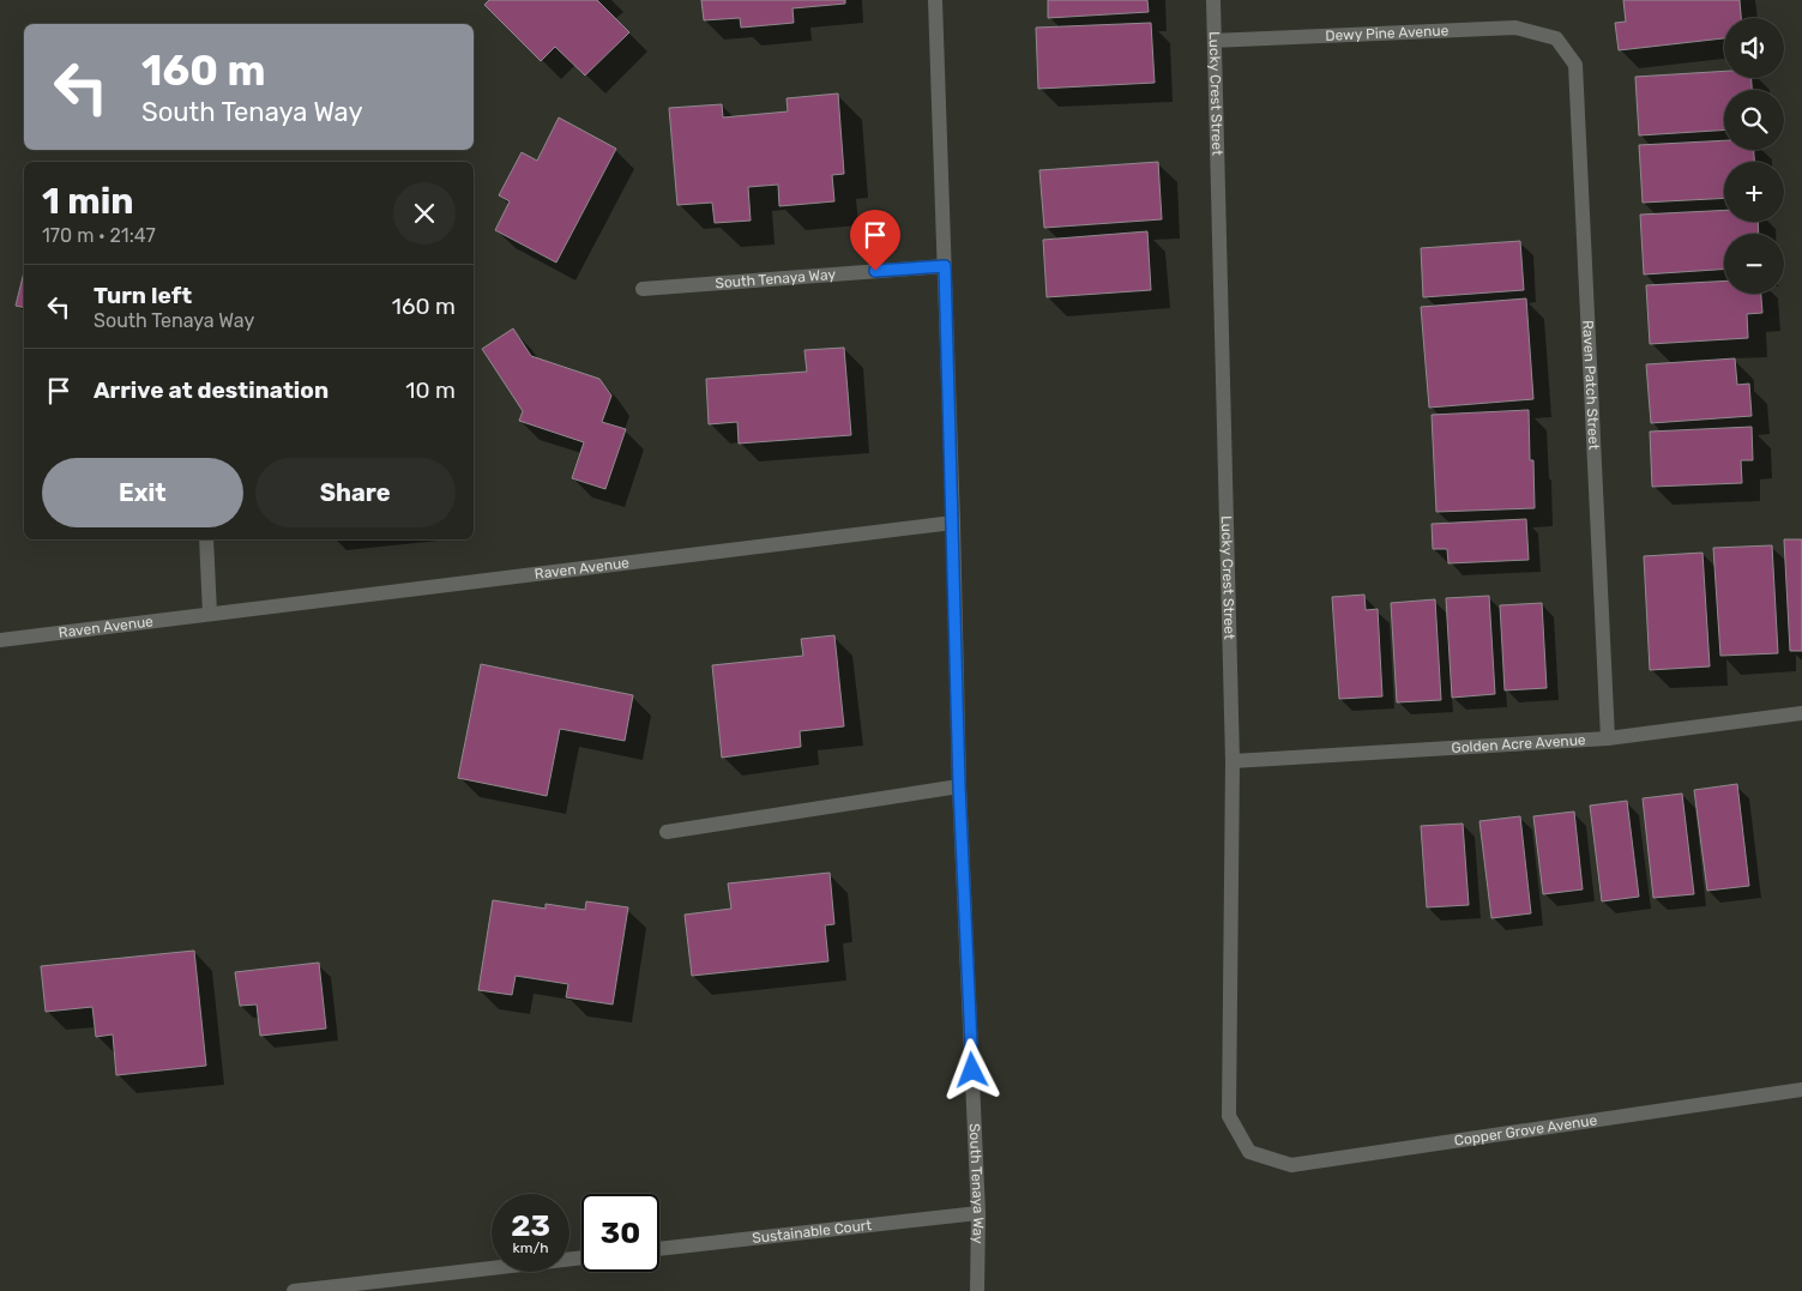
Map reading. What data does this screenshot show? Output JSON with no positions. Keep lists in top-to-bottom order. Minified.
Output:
{"streets":{"street":["Dewy Pine Avenue","Lucky Crest Street","South Tenaya Way","Raven Patch Street","Raven Avenue","Golden Acre Avenue","Copper Grove Avenue","Sustainable Court"]},"crossings":[["Dewy Pine Avenue","Lucky Crest Street"],["Dewy Pine Avenue","Raven Patch Street"],["Lucky Crest Street","Golden Acre Avenue"],["Lucky Crest Street","Copper Grove Avenue"],["South Tenaya Way","Raven Avenue"],["South Tenaya Way","Sustainable Court"],["Raven Patch Street","Golden Acre Avenue"]],"page":{"map_buttons":["+","−"],"turn":["160 m","South Tenaya Way"],"heading":["1 min","170 m · 21:47"],"list":[{"name":"Turn left","note":"South Tenaya Way","value":"160 m"},{"name":"Arrive at destination","value":"10 m"}],"buttons":["Exit","Share"],"speed":"23 km/h","limit":"30"}}
